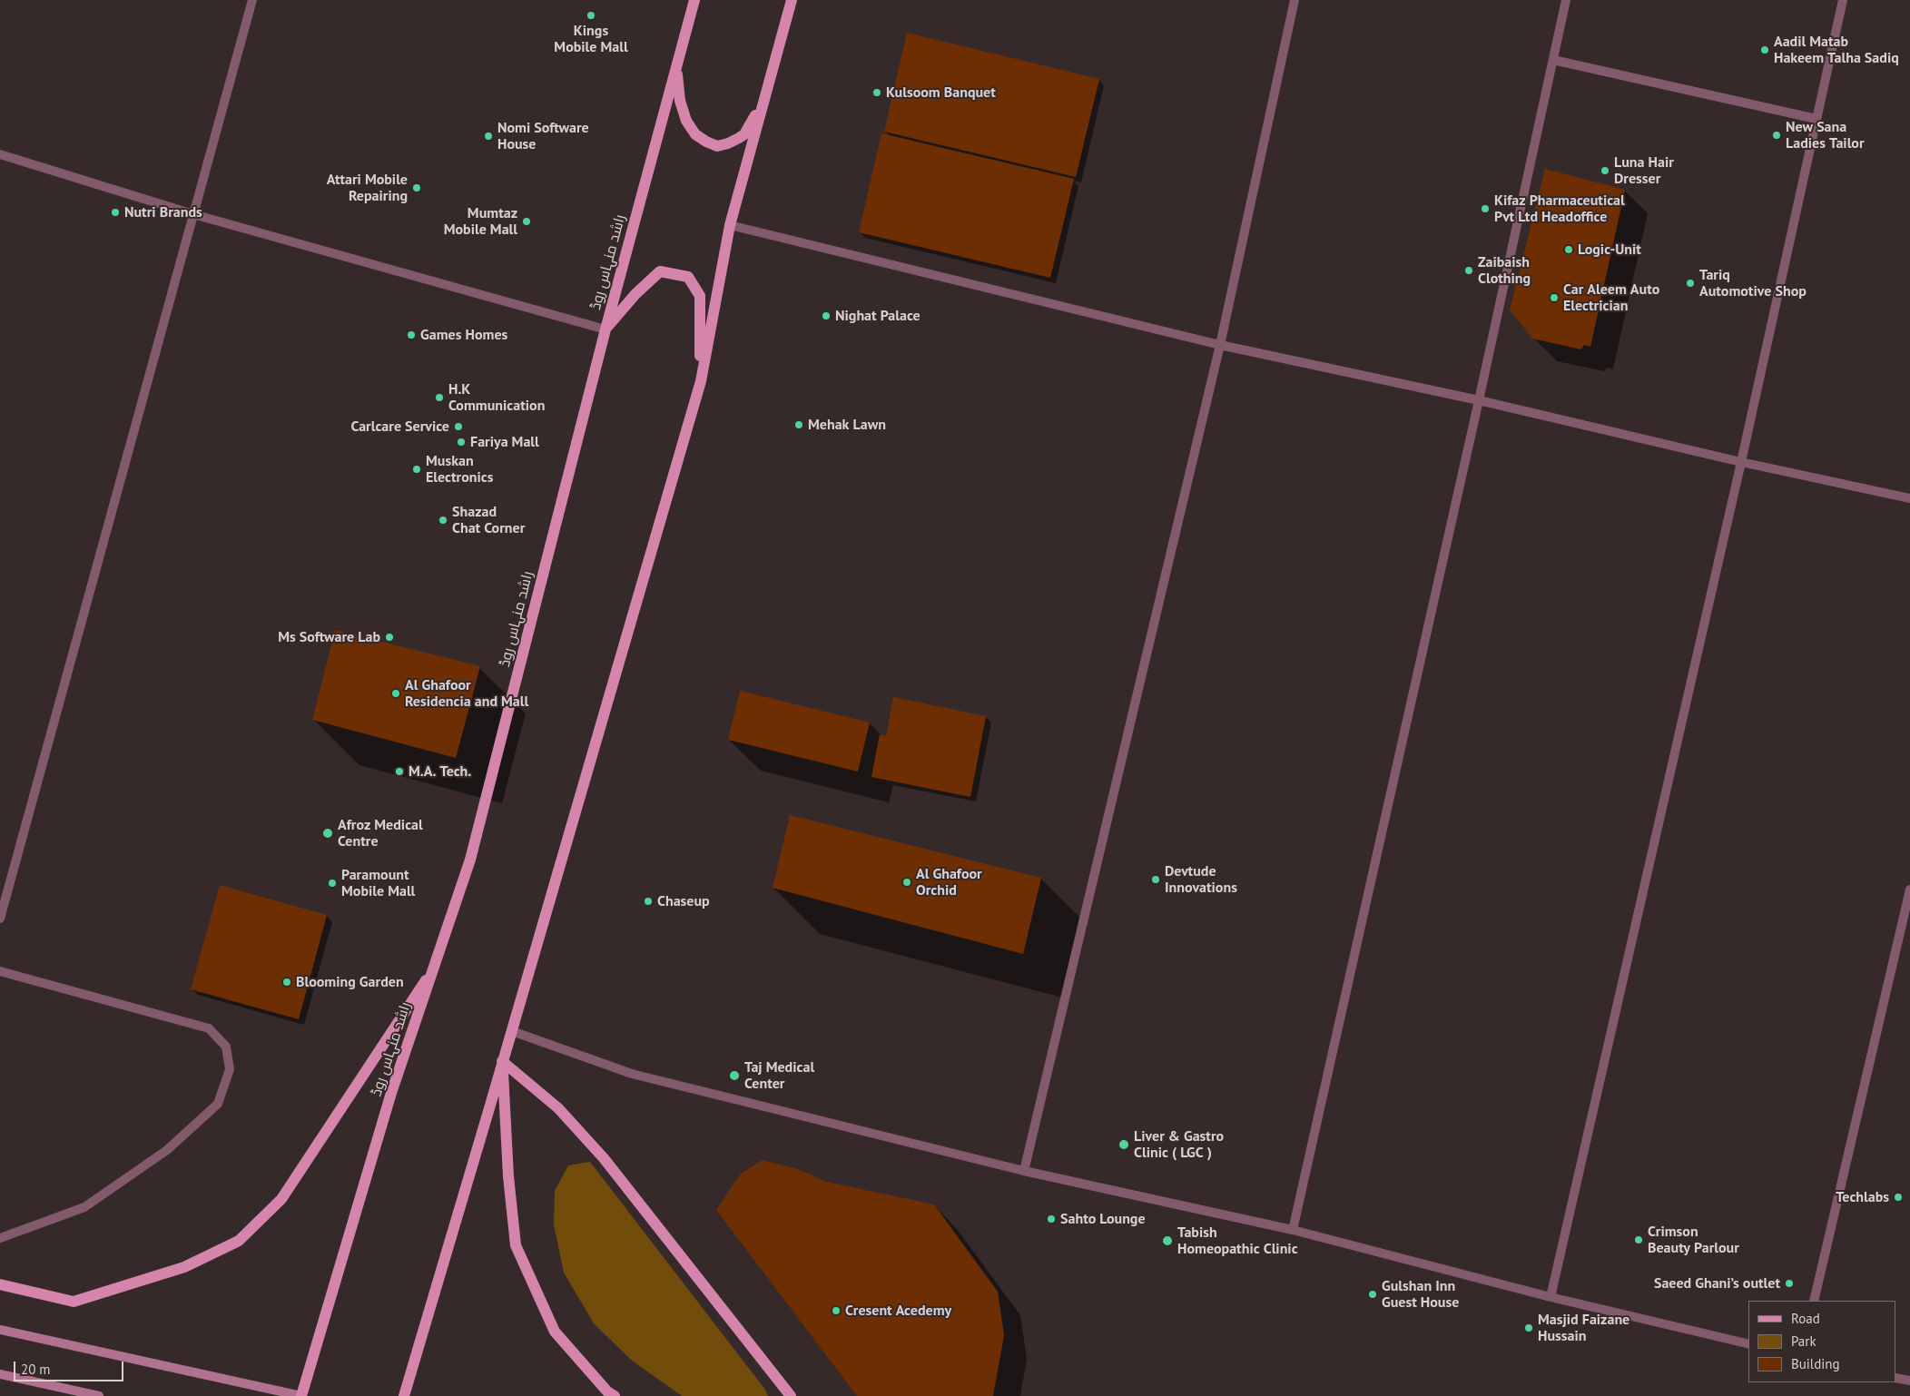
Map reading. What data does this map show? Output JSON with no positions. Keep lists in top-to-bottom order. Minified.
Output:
{"streets":{"main road":["راشد منہاس روڈ"]},"places":["Kings Mobile Mall","Aadil Matab Hakeem Talha Sadiq","Kulsoom Banquet","New Sana Ladies Tailor","Nomi Software House","Luna Hair Dresser","Attari Mobile Repairing","Kifaz Pharmaceutical Pvt Ltd Headoffice","Nutri Brands","Mumtaz Mobile Mall","Logic-Unit","Zaibaish Clothing","Tariq Automotive Shop","Car Aleem Auto Electrician","Nighat Palace","Games Homes","H.K Communication","Mehak Lawn","Carlcare Service","Fariya Mall","Muskan Electronics","Shazad Chat Corner","Ms Software Lab","Al Ghafoor Residencia and Mall","M.A. Tech.","Afroz Medical Centre","Devtude Innovations","Al Ghafoor Orchid","Paramount Mobile Mall","Chaseup","Blooming Garden","Taj Medical Center","Liver & Gastro Clinic ( LGC )","Techlabs","Sahto Lounge","Crimson Beauty Parlour","Tabish Homeopathic Clinic","Saeed Ghani’s outlet","Gulshan Inn Guest House","Cresent Acedemy","Masjid Faizane Hussain"],"legend":["Road","Park","Building"],"scale_bar":"20 m"}
